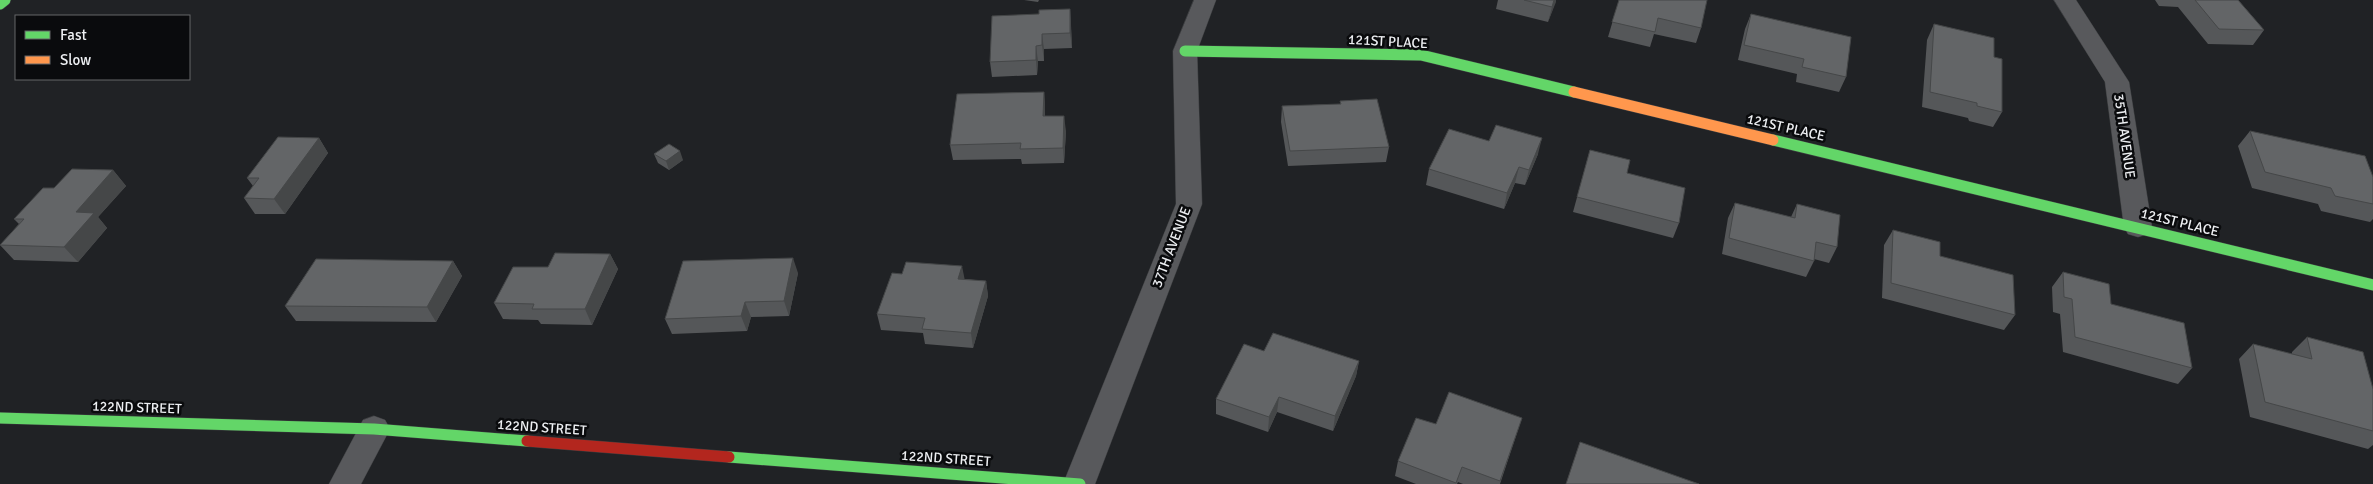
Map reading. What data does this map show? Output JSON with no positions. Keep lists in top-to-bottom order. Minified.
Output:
{"streets":{"street":["121ST PLACE","35TH AVENUE","37TH AVENUE","122ND STREET"]},"crossings":[["121ST PLACE","35TH AVENUE"],["121ST PLACE","37TH AVENUE"],["37TH AVENUE","122ND STREET"]],"legend":["Fast","Slow"]}
